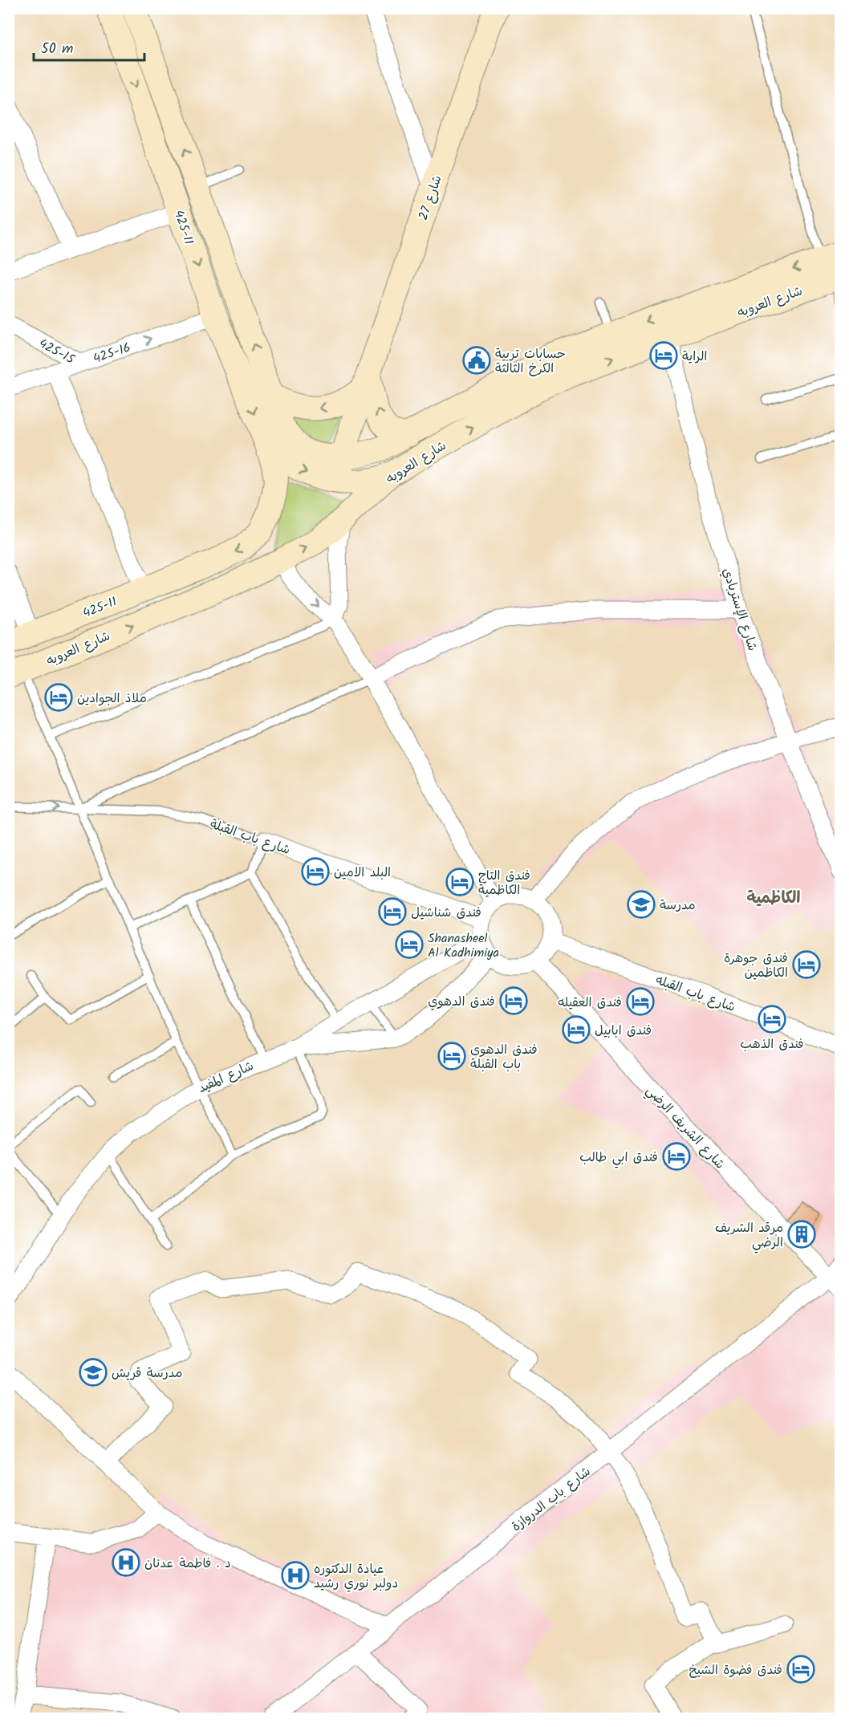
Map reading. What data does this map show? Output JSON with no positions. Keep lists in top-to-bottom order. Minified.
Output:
{"streets":{"street":["شارع 27","425-11","شارع العروبه","425-15","425-16","شارع الإستربادي","شارع باب القبلة","شارع باب القبله","شارع المفيد","شارع الشريف الرضي","شارع باب الدروازة"]},"crossings":[["شارع 27","425-11"],["شارع 27","شارع العروبه"],["425-11","شارع العروبه"],["425-11","425-16"],["شارع العروبه","شارع الإستربادي"],["425-15","425-16"],["شارع باب القبلة","شارع باب القبله"],["شارع باب القبلة","شارع المفيد"],["شارع باب القبلة","شارع الشريف الرضي"],["شارع باب القبله","شارع المفيد"],["شارع باب القبله","شارع الشريف الرضي"],["شارع المفيد","شارع الشريف الرضي"],["شارع الشريف الرضي","شارع باب الدروازة"]],"districts":["الكاظمية"],"places":{"hotel":["الراية","ملاذ الجوادين","البلد الامين","فندق التاج الكاظمية","فندق شناشيل","Shanasheel Al Kadhimiya","فندق جوهرة الكاظمين","فندق الدهوي","فندق العقيله","فندق الذهب","فندق ابابيل","فندق الدهوي باب القبلة","فندق ابي طالب","فندق فضوة الشيخ"],"public building":["حسابات تربية الكرخ الثالثة"],"school or university":["مدرسة","مدرسة قريش"],"building":["مرقد الشريف الرضي"],"hospital":["د . فاطمة عدنان","عيادة الدكتوره دولبر نوري رشيد"]},"scale_bar":"50 m"}
